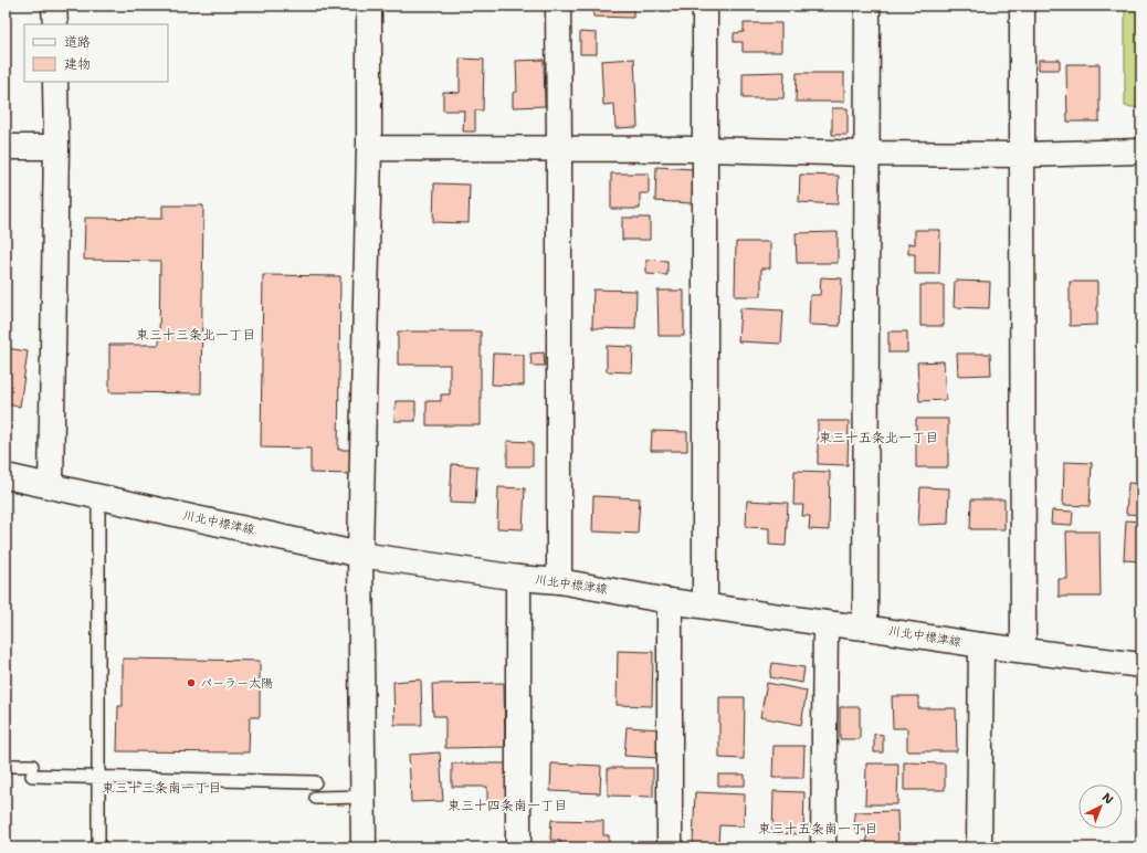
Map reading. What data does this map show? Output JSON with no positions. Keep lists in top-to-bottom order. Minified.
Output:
{"streets":{"street":["川北中標津線"]},"districts":["東三十三条北一丁目","東三十五条北一丁目","東三十三条南一丁目","東三十四条南一丁目","東三十五条南一丁目"],"places":["パーラー太陽"],"legend":["道路","建物"],"north":"top right"}
